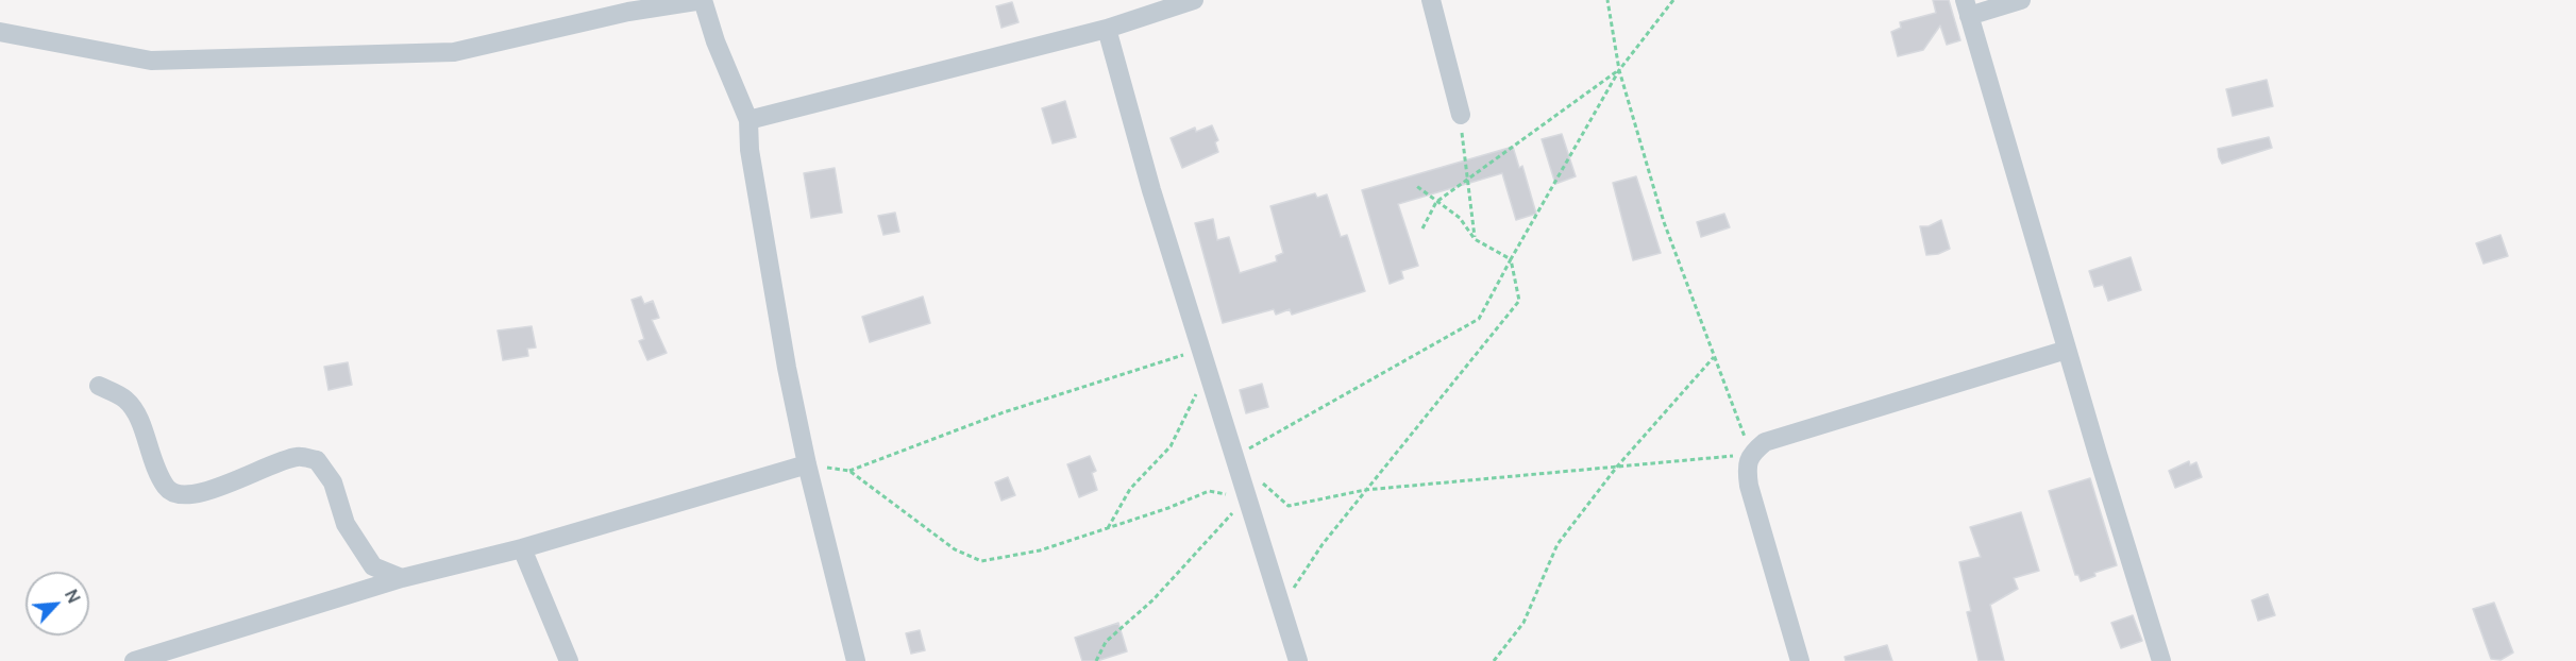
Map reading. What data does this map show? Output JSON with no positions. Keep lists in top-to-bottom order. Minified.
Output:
{"north":"top right"}
